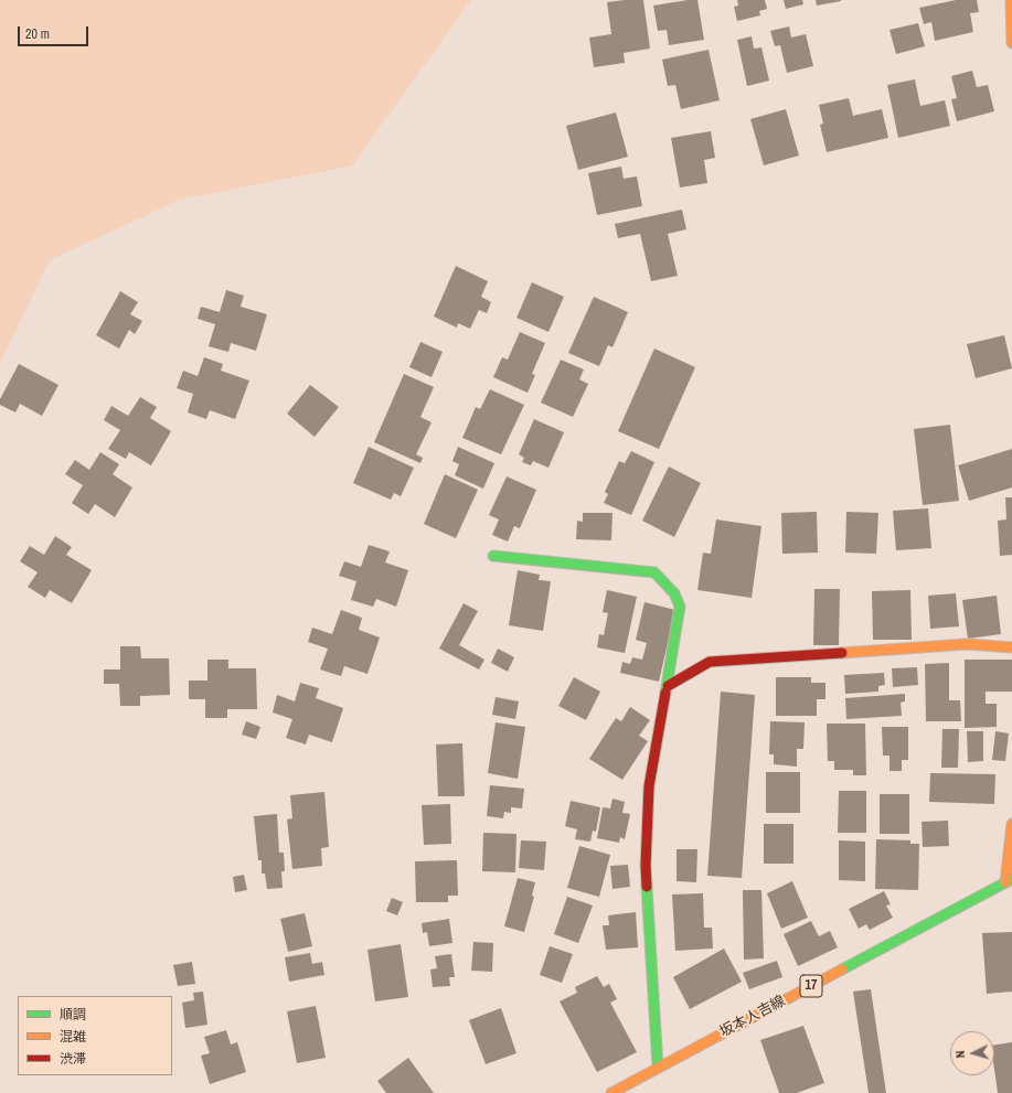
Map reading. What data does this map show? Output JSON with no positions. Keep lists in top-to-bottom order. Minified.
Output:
{"streets":{"street":["17","坂本人吉線"]},"legend":["順調","混雑","渋滞"],"scale_bar":"20 m","north":"left"}
